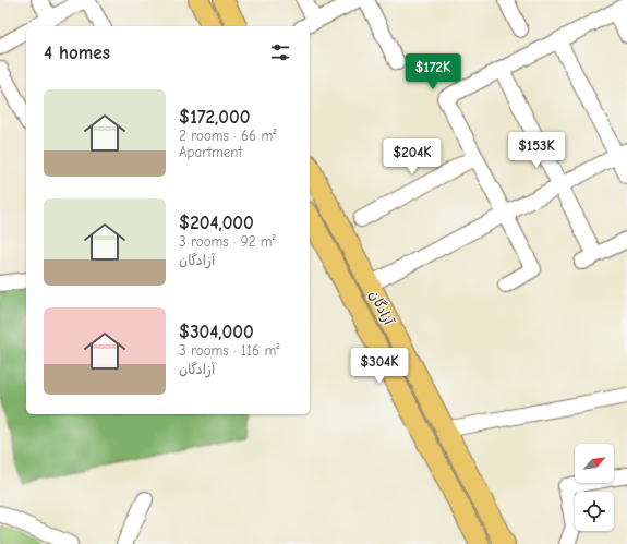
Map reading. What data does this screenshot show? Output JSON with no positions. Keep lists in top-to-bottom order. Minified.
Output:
{"streets":{"main road":["آزادگان"]},"north":"top right","page":{"heading":"4 homes","price":["$172K","$153K","$204K","$304K"],"list":[{"name":"$172,000","note":"2 rooms · 66 m² · Apartment"},{"name":"$204,000","note":"3 rooms · 92 m² · آزادگان"},{"name":"$304,000","note":"3 rooms · 116 m² · آزادگان"}]}}
